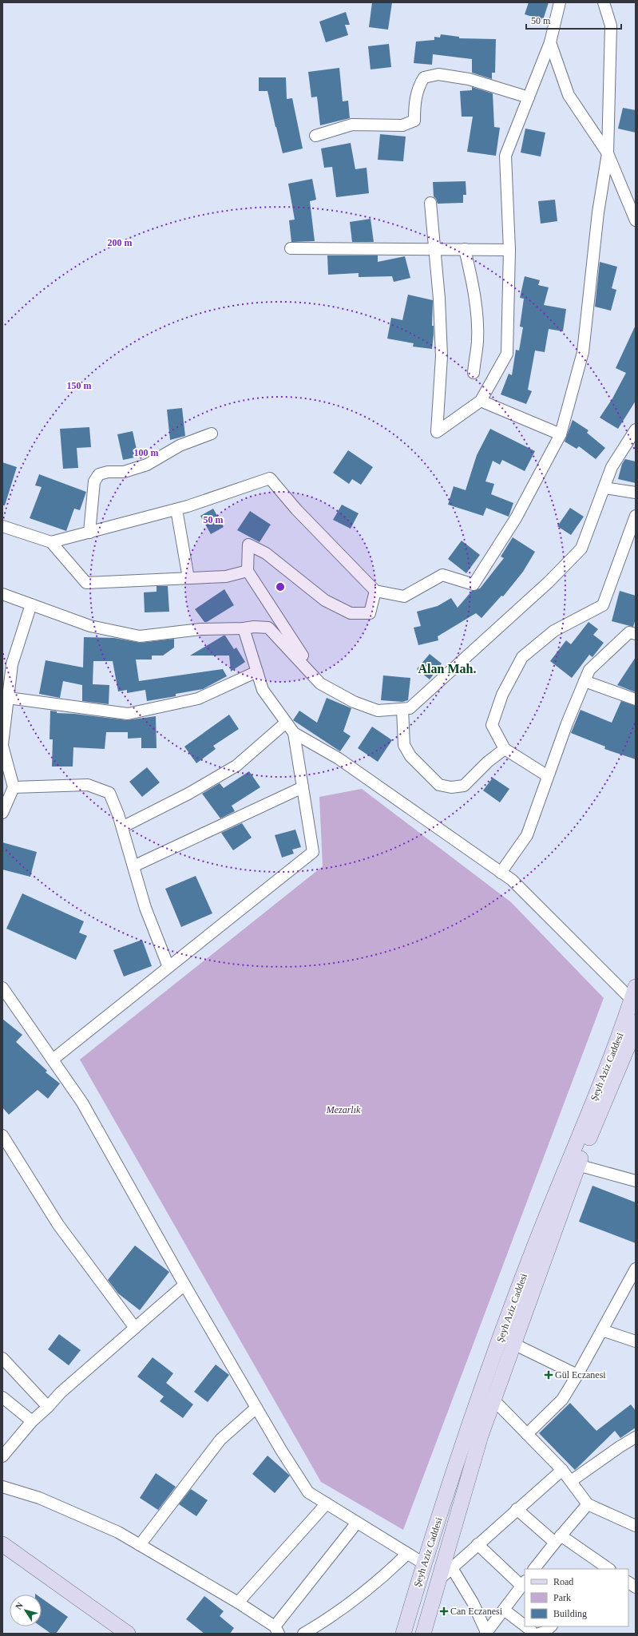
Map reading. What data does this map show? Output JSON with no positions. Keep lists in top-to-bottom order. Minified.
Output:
{"streets":{"main road":["Şeyh Aziz Caddesi"]},"districts":["Alan Mah."],"parks":["Mezarlık"],"places":{"health":["Gül Eczanesi","Can Eczanesi"]},"legend":["Road","Park","Building"],"scale_bar":"50 m","north":"top left","rings":["200 m","150 m","100 m","50 m"]}
